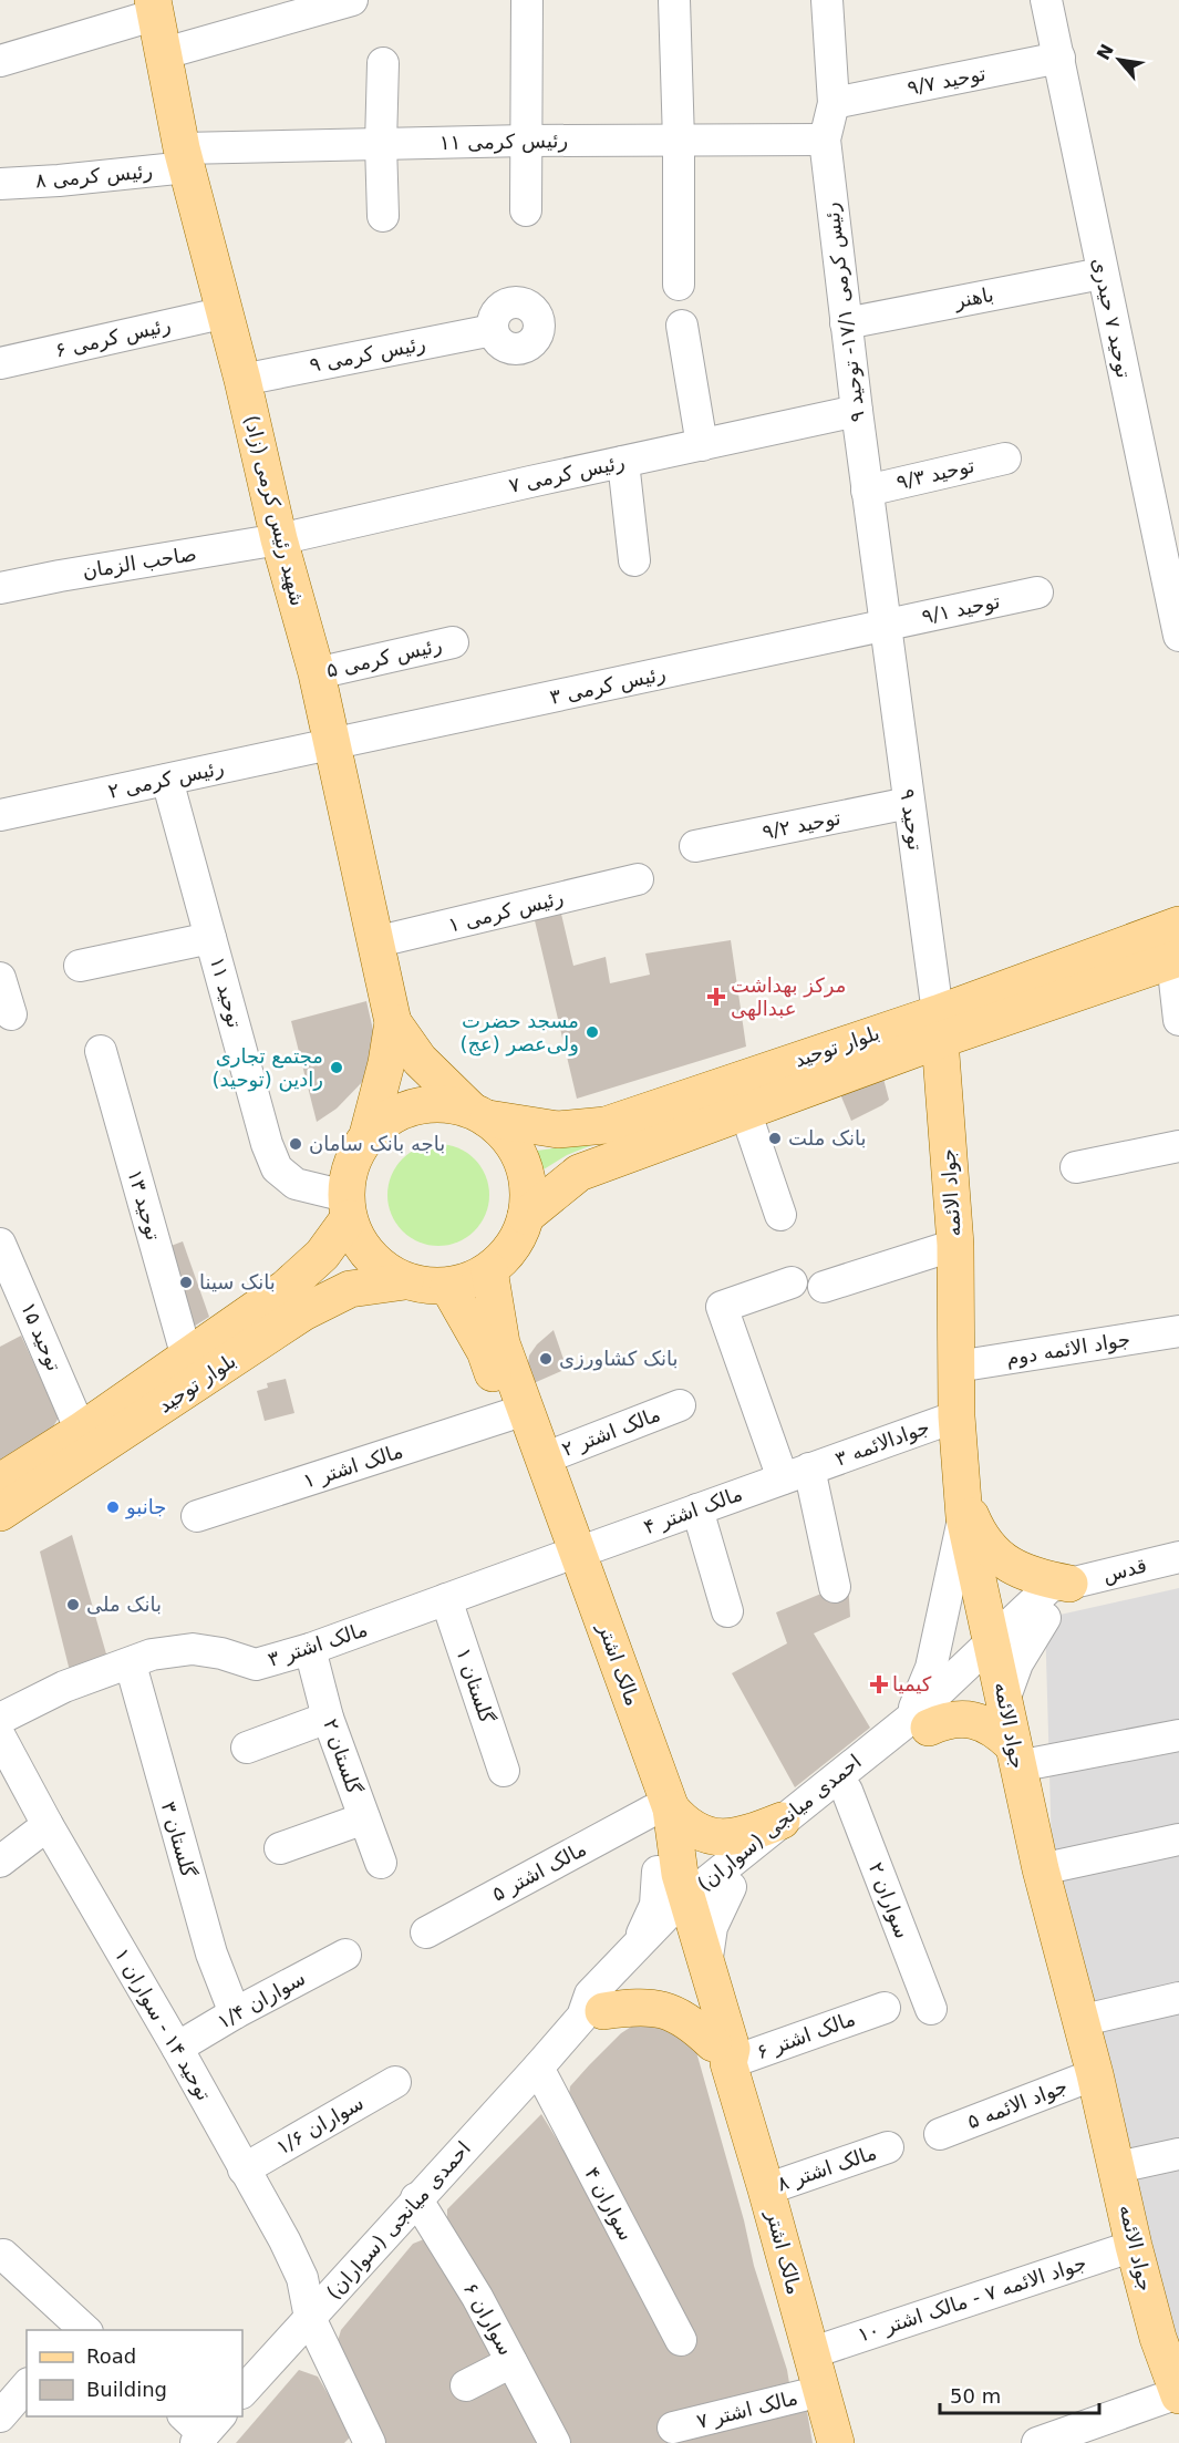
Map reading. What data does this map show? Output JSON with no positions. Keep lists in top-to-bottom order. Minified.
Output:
{"streets":{"main road":["شهید رئیس کرمی (زاد)","بلوار توحید","جواد الائمه","مالک اشتر"],"street":["توحید ۹/۷","رئیس کرمی ۱۱","رئیس کرمی ۸","باهنر","رئیس کرمی ۱۷/۱- توحید ۹","توحید ۷ حیدری","رئیس کرمی ۶","رئیس کرمی ۹","رئیس کرمی ۷","توحید ۹/۳","صاحب الزمان","توحید ۹/۱","رئیس کرمی ۵","رئیس کرمی ۳","رئیس کرمی ۲","توحید ۹","توحید ۹/۲","رئیس کرمی ۱","توحید ۱۱","توحید ۱۳","توحید ۱۵","جواد الائمه دوم","مالک اشتر ۲","جوادالائمه ۳","مالک اشتر ۱","مالک اشتر ۴","قدس","مالک اشتر ۳","گلستان ۱","گلستان ۲","احمدی میانجی (سواران)","گلستان ۳","مالک اشتر ۵","سواران ۲","سواران ۱/۴","توحید ۱۴ - سواران ۱","مالک اشتر ۶","جواد الائمه ۵","سواران ۱/۶","مالک اشتر ۸","سواران ۴","جواد الائمه ۷ - مالک اشتر ۱۰","سواران ۶","مالک اشتر ۷"]},"crossings":[["توحید ۹/۷","رئیس کرمی ۱۷/۱- توحید ۹"],["توحید ۹/۷","توحید ۷ حیدری"],["رئیس کرمی ۱۱","رئیس کرمی ۸"],["رئیس کرمی ۱۱","رئیس کرمی ۱۷/۱- توحید ۹"],["رئیس کرمی ۱۱","شهید رئیس کرمی (زاد)"],["رئیس کرمی ۸","شهید رئیس کرمی (زاد)"],["باهنر","رئیس کرمی ۱۷/۱- توحید ۹"],["باهنر","توحید ۷ حیدری"],["رئیس کرمی ۱۷/۱- توحید ۹","رئیس کرمی ۷"],["رئیس کرمی ۱۷/۱- توحید ۹","توحید ۹/۳"],["رئیس کرمی ۱۷/۱- توحید ۹","توحید ۹/۱"],["رئیس کرمی ۱۷/۱- توحید ۹","رئیس کرمی ۳"],["رئیس کرمی ۱۷/۱- توحید ۹","توحید ۹"],["رئیس کرمی ۶","شهید رئیس کرمی (زاد)"],["رئیس کرمی ۹","شهید رئیس کرمی (زاد)"],["رئیس کرمی ۷","شهید رئیس کرمی (زاد)"],["رئیس کرمی ۷","صاحب الزمان"],["شهید رئیس کرمی (زاد)","صاحب الزمان"],["شهید رئیس کرمی (زاد)","رئیس کرمی ۵"],["شهید رئیس کرمی (زاد)","رئیس کرمی ۳"],["شهید رئیس کرمی (زاد)","رئیس کرمی ۲"],["شهید رئیس کرمی (زاد)","رئیس کرمی ۱"],["توحید ۹/۱","رئیس کرمی ۳"],["توحید ۹/۱","توحید ۹"],["رئیس کرمی ۳","رئیس کرمی ۲"],["رئیس کرمی ۳","توحید ۹"],["رئیس کرمی ۲","توحید ۱۱"],["توحید ۹","توحید ۹/۲"],["توحید ۹","بلوار توحید"],["توحید ۹","جواد الائمه"],["توحید ۱۱","بلوار توحید"],["توحید ۱۱","مالک اشتر"],["بلوار توحید","جواد الائمه"],["بلوار توحید","توحید ۱۳"],["بلوار توحید","توحید ۱۵"],["بلوار توحید","مالک اشتر"],["جواد الائمه","جواد الائمه دوم"],["جواد الائمه","جوادالائمه ۳"],["جواد الائمه","قدس"],["جواد الائمه","احمدی میانجی (سواران)"],["جواد الائمه","جواد الائمه ۵"],["جواد الائمه","جواد الائمه ۷ - مالک اشتر ۱۰"],["مالک اشتر ۲","مالک اشتر"],["جوادالائمه ۳","مالک اشتر ۴"],["مالک اشتر ۱","مالک اشتر"],["مالک اشتر ۴","مالک اشتر ۳"],["مالک اشتر ۴","مالک اشتر"],["قدس","احمدی میانجی (سواران)"],["مالک اشتر ۳","مالک اشتر"],["مالک اشتر ۳","گلستان ۱"],["مالک اشتر ۳","گلستان ۲"],["مالک اشتر ۳","گلستان ۳"],["مالک اشتر","احمدی میانجی (سواران)"],["مالک اشتر","مالک اشتر ۵"],["مالک اشتر","مالک اشتر ۶"],["مالک اشتر","مالک اشتر ۸"],["مالک اشتر","جواد الائمه ۷ - مالک اشتر ۱۰"],["مالک اشتر","مالک اشتر ۷"],["احمدی میانجی (سواران)","سواران ۲"],["احمدی میانجی (سواران)","توحید ۱۴ - سواران ۱"],["احمدی میانجی (سواران)","سواران ۴"],["احمدی میانجی (سواران)","سواران ۶"],["گلستان ۳","سواران ۱/۴"],["سواران ۱/۴","توحید ۱۴ - سواران ۱"],["توحید ۱۴ - سواران ۱","سواران ۱/۶"]],"places":{"health":["مرکز بهداشت عبدالهی","کیمیا"],"other":["مسجد حضرت ولی‌عصر (عج)","مجتمع تجاری رادین (توحید)","بانک ملت","باجه بانک سامان","بانک سینا","بانک کشاورزی","جانبو","بانک ملی"]},"legend":["Road","Building"],"scale_bar":"50 m","north":"top left"}
